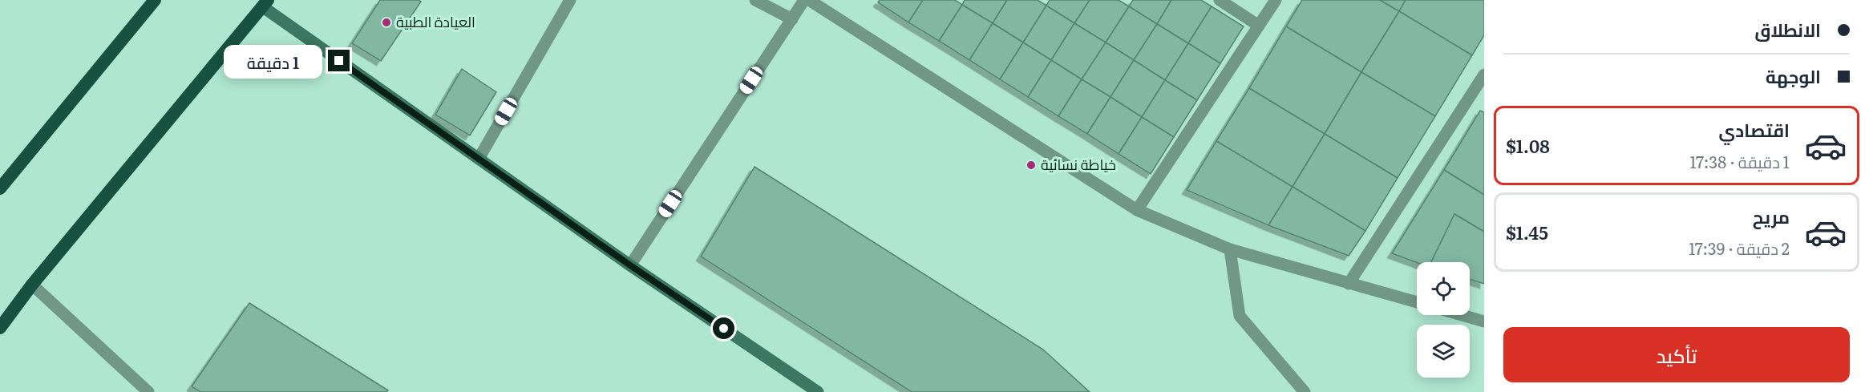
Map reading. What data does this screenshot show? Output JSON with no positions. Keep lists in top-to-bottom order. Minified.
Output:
{"places":["العيادة الطبية","خياطة نسائية"],"page":{"banner":["الانطلاق","الوجهة"],"bubble":"1 دقيقة","list":[{"name":"اقتصادي","note":"1 دقيقة · 17:38","value":"$1.08"},{"name":"مريح","note":"2 دقيقة · 17:39","value":"$1.45"}],"buttons":"تأكيد"}}
